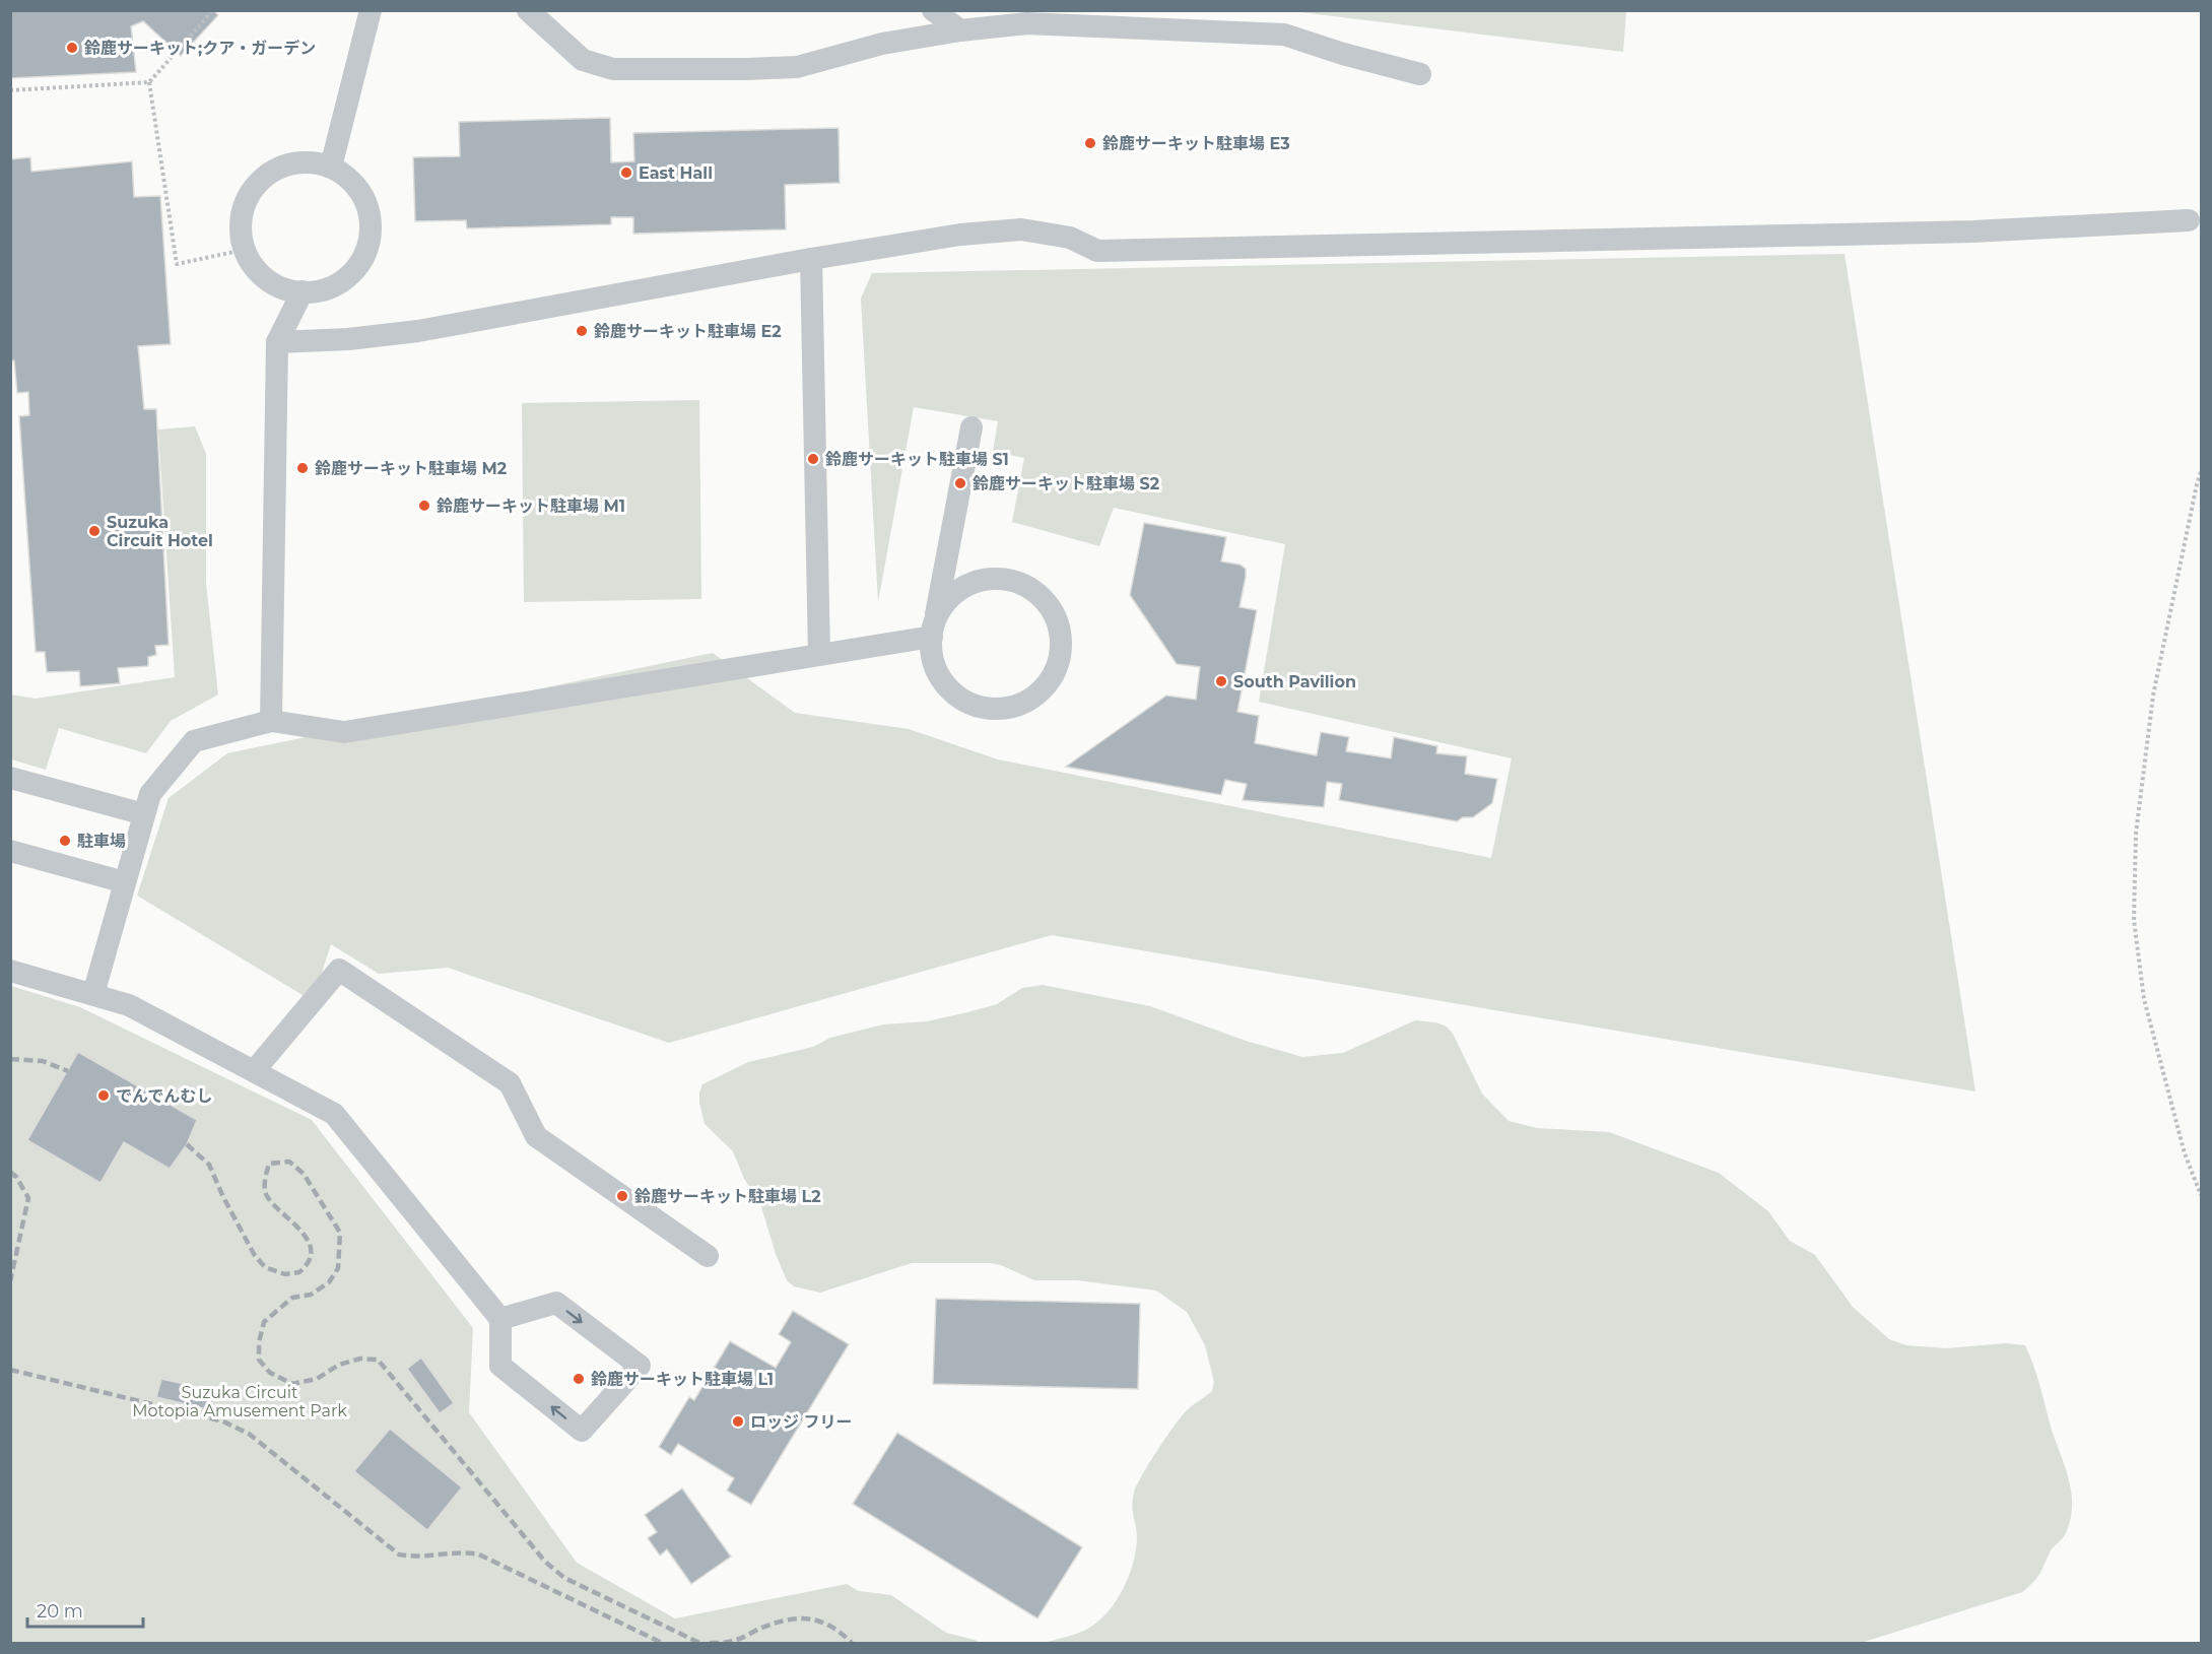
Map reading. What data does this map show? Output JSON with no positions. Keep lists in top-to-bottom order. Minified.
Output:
{"parks":["Suzuka Circuit Motopia Amusement Park"],"places":["鈴鹿サーキット;クア・ガーデン","鈴鹿サーキット駐車場 E3","East Hall","鈴鹿サーキット駐車場 E2","鈴鹿サーキット駐車場 S1","鈴鹿サーキット駐車場 M2","鈴鹿サーキット駐車場 S2","鈴鹿サーキット駐車場 M1","Suzuka Circuit Hotel","South Pavilion","駐車場","でんでんむし","鈴鹿サーキット駐車場 L2","鈴鹿サーキット駐車場 L1","ロッジ フリー"],"scale_bar":"20 m"}
